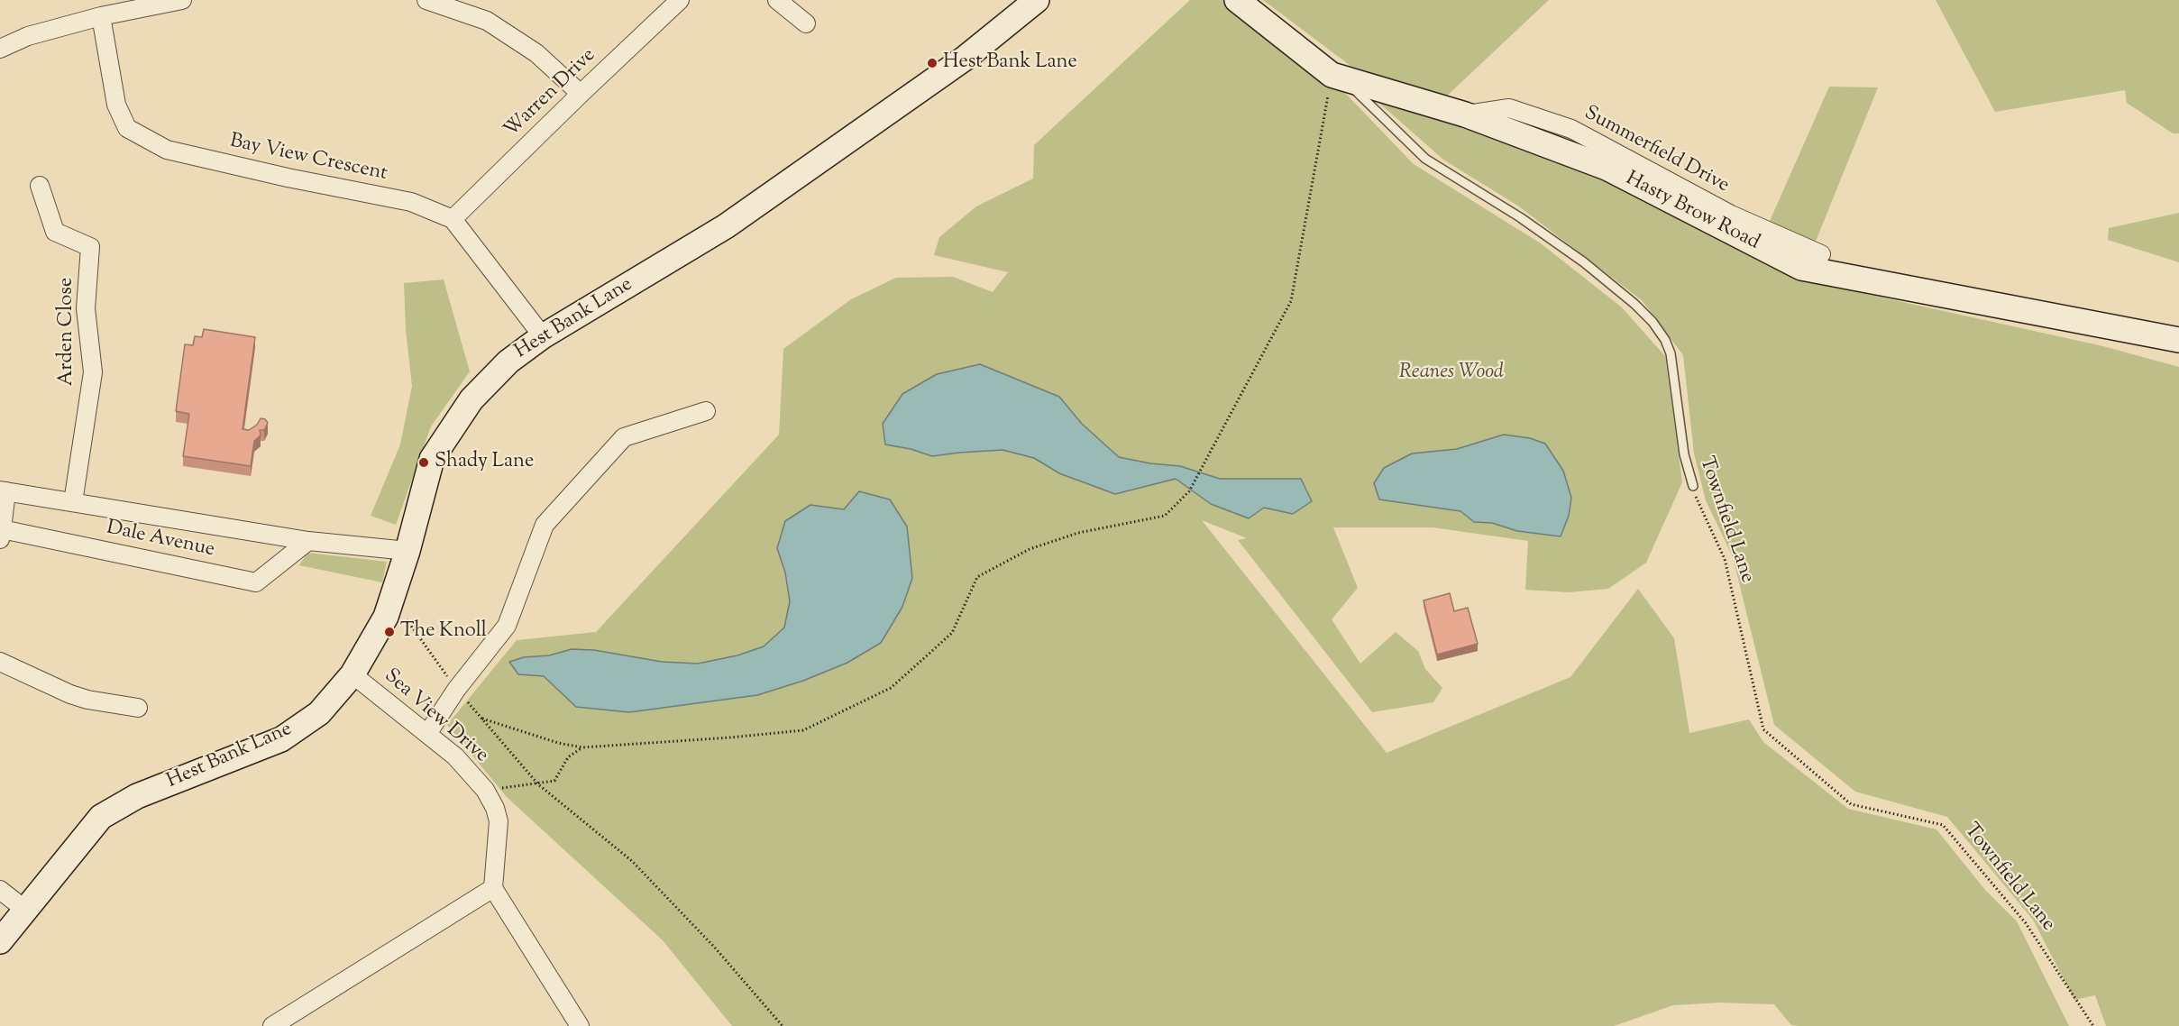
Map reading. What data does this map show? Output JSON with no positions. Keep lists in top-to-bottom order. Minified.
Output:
{"streets":{"street":["Warren Drive","Summerfield Drive","Bay View Crescent","Hasty Brow Road","Hest Bank Lane","Arden Close","Dale Avenue","Sea View Drive"],"lane":["Townfield Lane"]},"crossings":[["Warren Drive","Bay View Crescent"],["Summerfield Drive","Hasty Brow Road"],["Bay View Crescent","Hest Bank Lane"],["Hasty Brow Road","Townfield Lane"],["Hest Bank Lane","Sea View Drive"]],"parks":["Reanes Wood"],"places":["Hest Bank Lane","Shady Lane","The Knoll"]}
